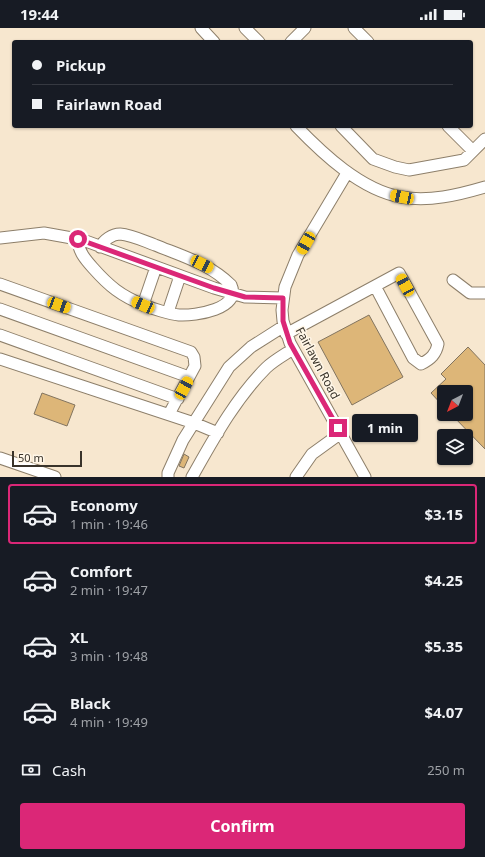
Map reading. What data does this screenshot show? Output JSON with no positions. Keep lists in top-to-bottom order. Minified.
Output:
{"streets":{"street":["Fairlawn Road"]},"scale_bar":"50 m","north":"bottom left","page":{"status":"19:44","banner":["Pickup","Fairlawn Road"],"bubble":"1 min","scale":"50 m","list":[{"name":"Economy","note":"1 min · 19:46","value":"$3.15"},{"name":"Comfort","note":"2 min · 19:47","value":"$4.25"},{"name":"XL","note":"3 min · 19:48","value":"$5.35"},{"name":"Black","note":"4 min · 19:49","value":"$4.07"}],"pay":["Cash","250 m"],"buttons":"Confirm"}}
